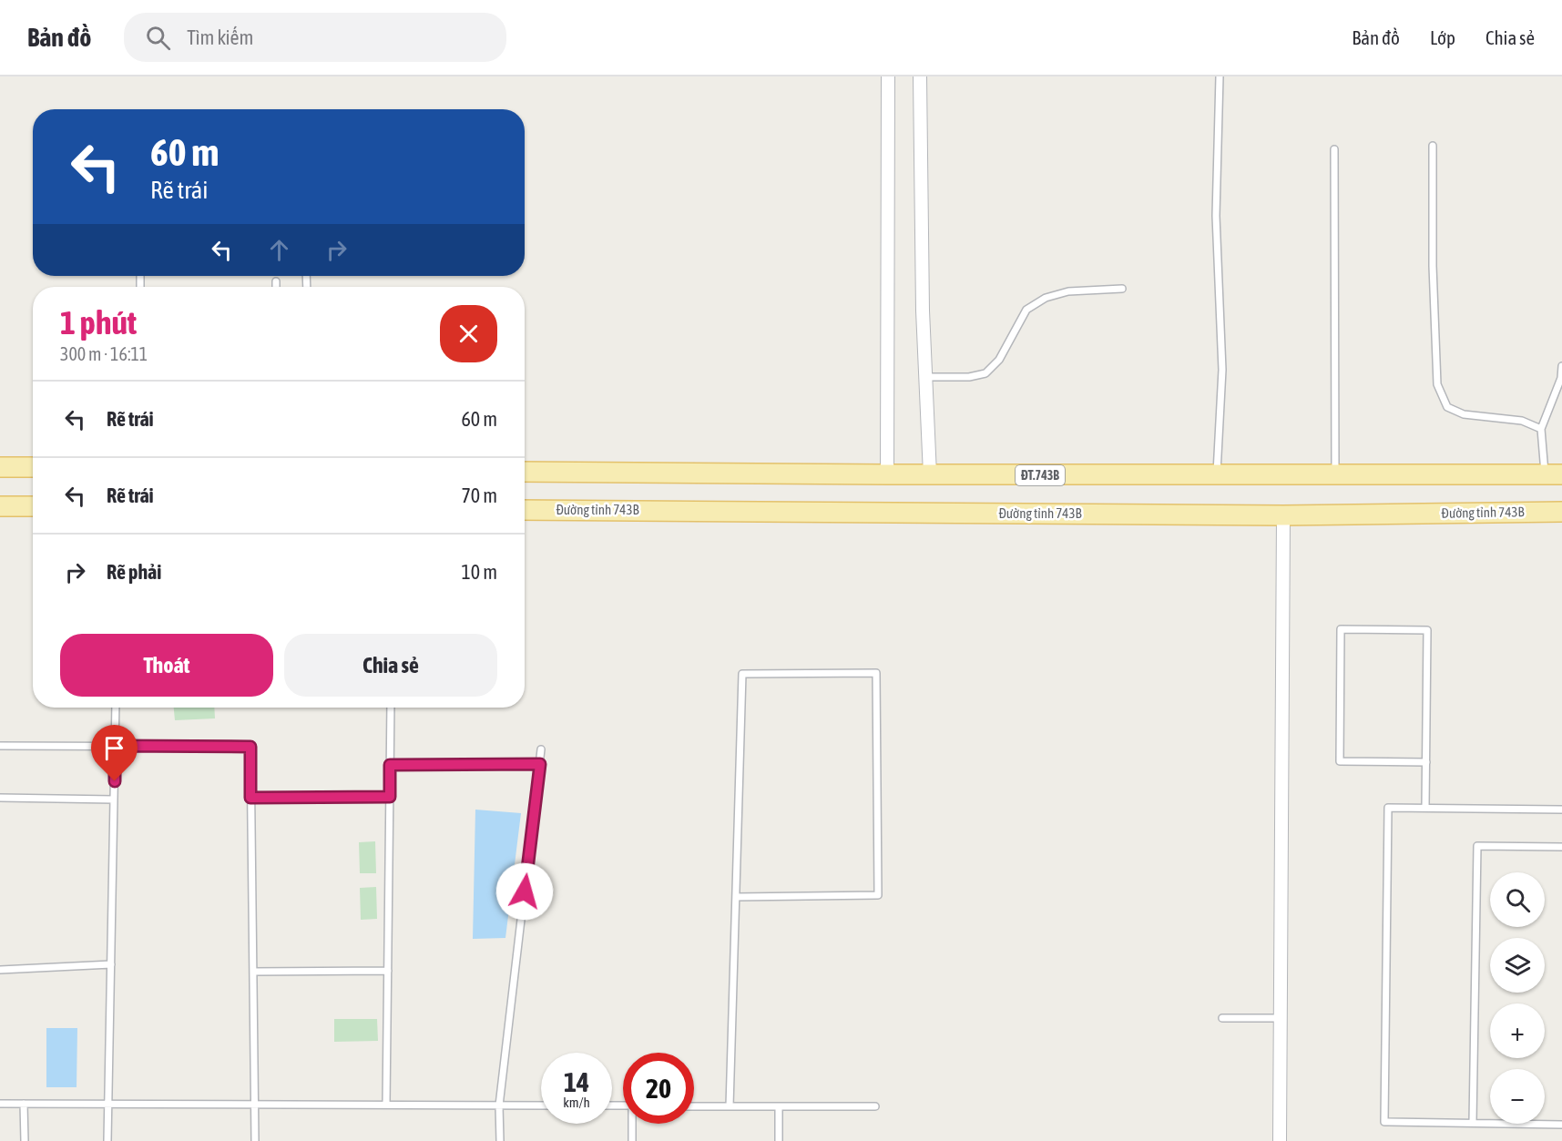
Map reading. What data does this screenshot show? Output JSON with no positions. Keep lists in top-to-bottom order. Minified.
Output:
{"streets":{"main road":["ĐT.743B","Đường tỉnh 743B"]},"page":{"header":"Bản đồ","search":"Tìm kiếm","nav":["Bản đồ","Lớp","Chia sẻ"],"turn":["60 m","Rẽ trái"],"heading":["1 phút","300 m · 16:11"],"list":[{"name":"Rẽ trái","value":"60 m"},{"name":"Rẽ trái","value":"70 m"},{"name":"Rẽ phải","value":"10 m"}],"buttons":["Thoát","Chia sẻ"],"map_buttons":["+","−"],"speed":"14 km/h","limit":"20"}}
